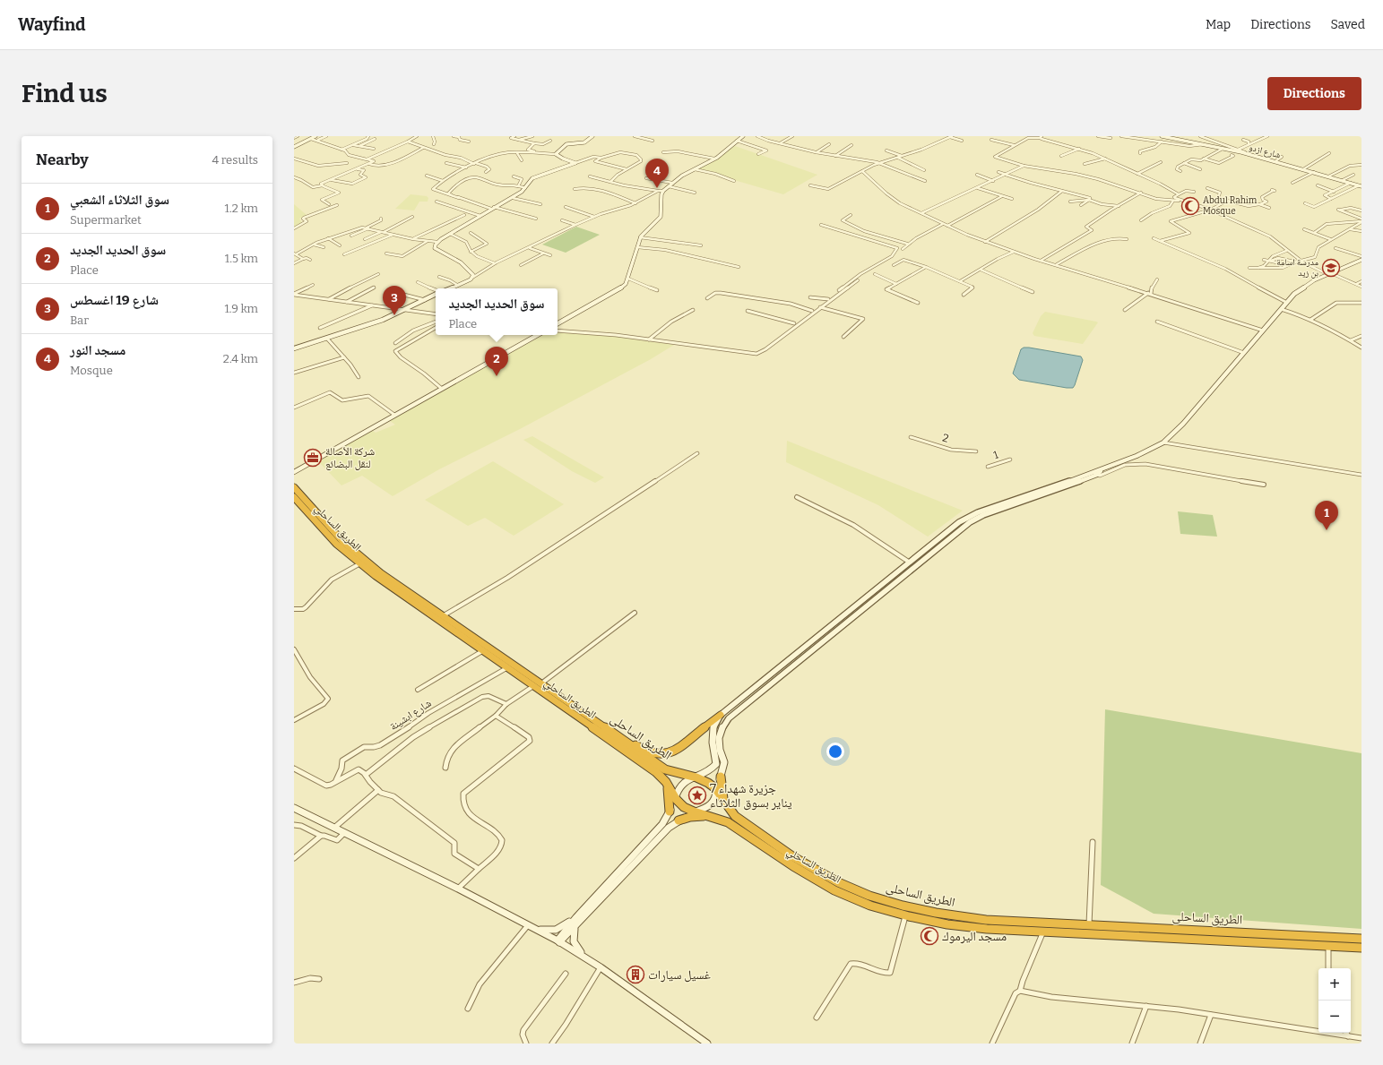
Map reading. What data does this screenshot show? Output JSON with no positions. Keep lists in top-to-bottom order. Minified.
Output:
{"streets":{"highway":["الطريق الساحلي","الطريق الساحلى"],"street":["شارع ازدو","2","1","شارع ابشينة"]},"crossings":[["الطريق الساحلي","شارع ابشينة"],["الطريق الساحلي","الطريق الساحلى"]],"places":{"mosque":["Abdul Rahim Mosque","مسجد اليرموك"],"school or university":["مدرسة اسامة بن زيد"],"office":["شركة الأصالة لنقل البضائع"],"place":["جزيرة شهداء 7 يناير بسوق الثلاثاء"],"building":["غسيل سيارات"]},"page":{"header":"Wayfind","nav":["Map","Directions","Saved"],"buttons":"Directions","title":"Find us","heading":["Nearby","4 results"],"pins":["4","3","2","1"],"list":[{"mark":"1","name":"سوق الثلاثاء الشعبي","note":"Supermarket","value":"1.2 km"},{"mark":"2","name":"سوق الحديد الجديد","note":"Place","value":"1.5 km"},{"mark":"3","name":"شارع 19 اغسطس","note":"Bar","value":"1.9 km"},{"mark":"4","name":"مسجد النور","note":"Mosque","value":"2.4 km"}],"popup":["سوق الحديد الجديد","Place"],"map_buttons":["+","−"]}}
